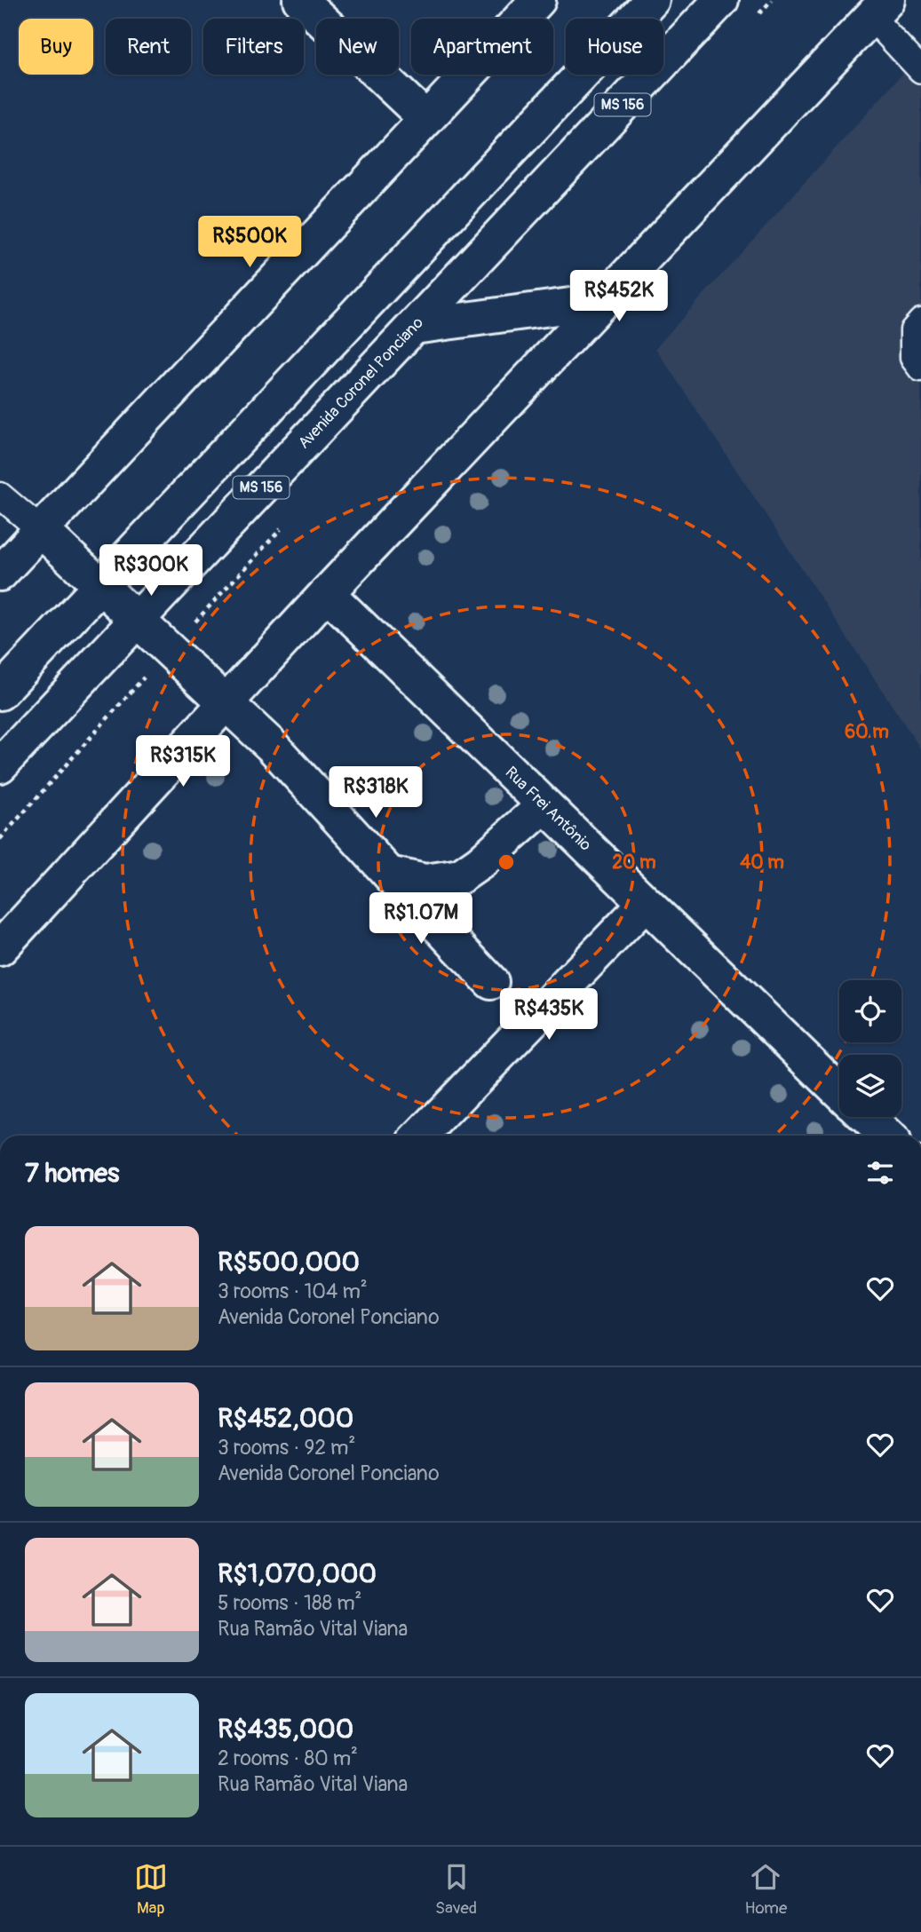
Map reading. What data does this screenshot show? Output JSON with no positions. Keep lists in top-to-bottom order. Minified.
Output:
{"streets":{"main road":["MS 156","Avenida Coronel Ponciano","Rua Frei Antônio"]},"page":{"chip":["Buy","Rent","Filters","New","Apartment","House"],"price":["R$500K","R$452K","R$300K","R$315K","R$318K","R$1.07M","R$435K"],"heading":"7 homes","list":[{"name":"R$500,000","note":"3 rooms · 104 m² · Avenida Coronel Ponciano"},{"name":"R$452,000","note":"3 rooms · 92 m² · Avenida Coronel Ponciano"},{"name":"R$1,070,000","note":"5 rooms · 188 m² · Rua Ramão Vital Viana"},{"name":"R$435,000","note":"2 rooms · 80 m² · Rua Ramão Vital Viana"}],"tabs":["Map","Saved","Home"]},"rings":["60 m","20 m","40 m"]}
